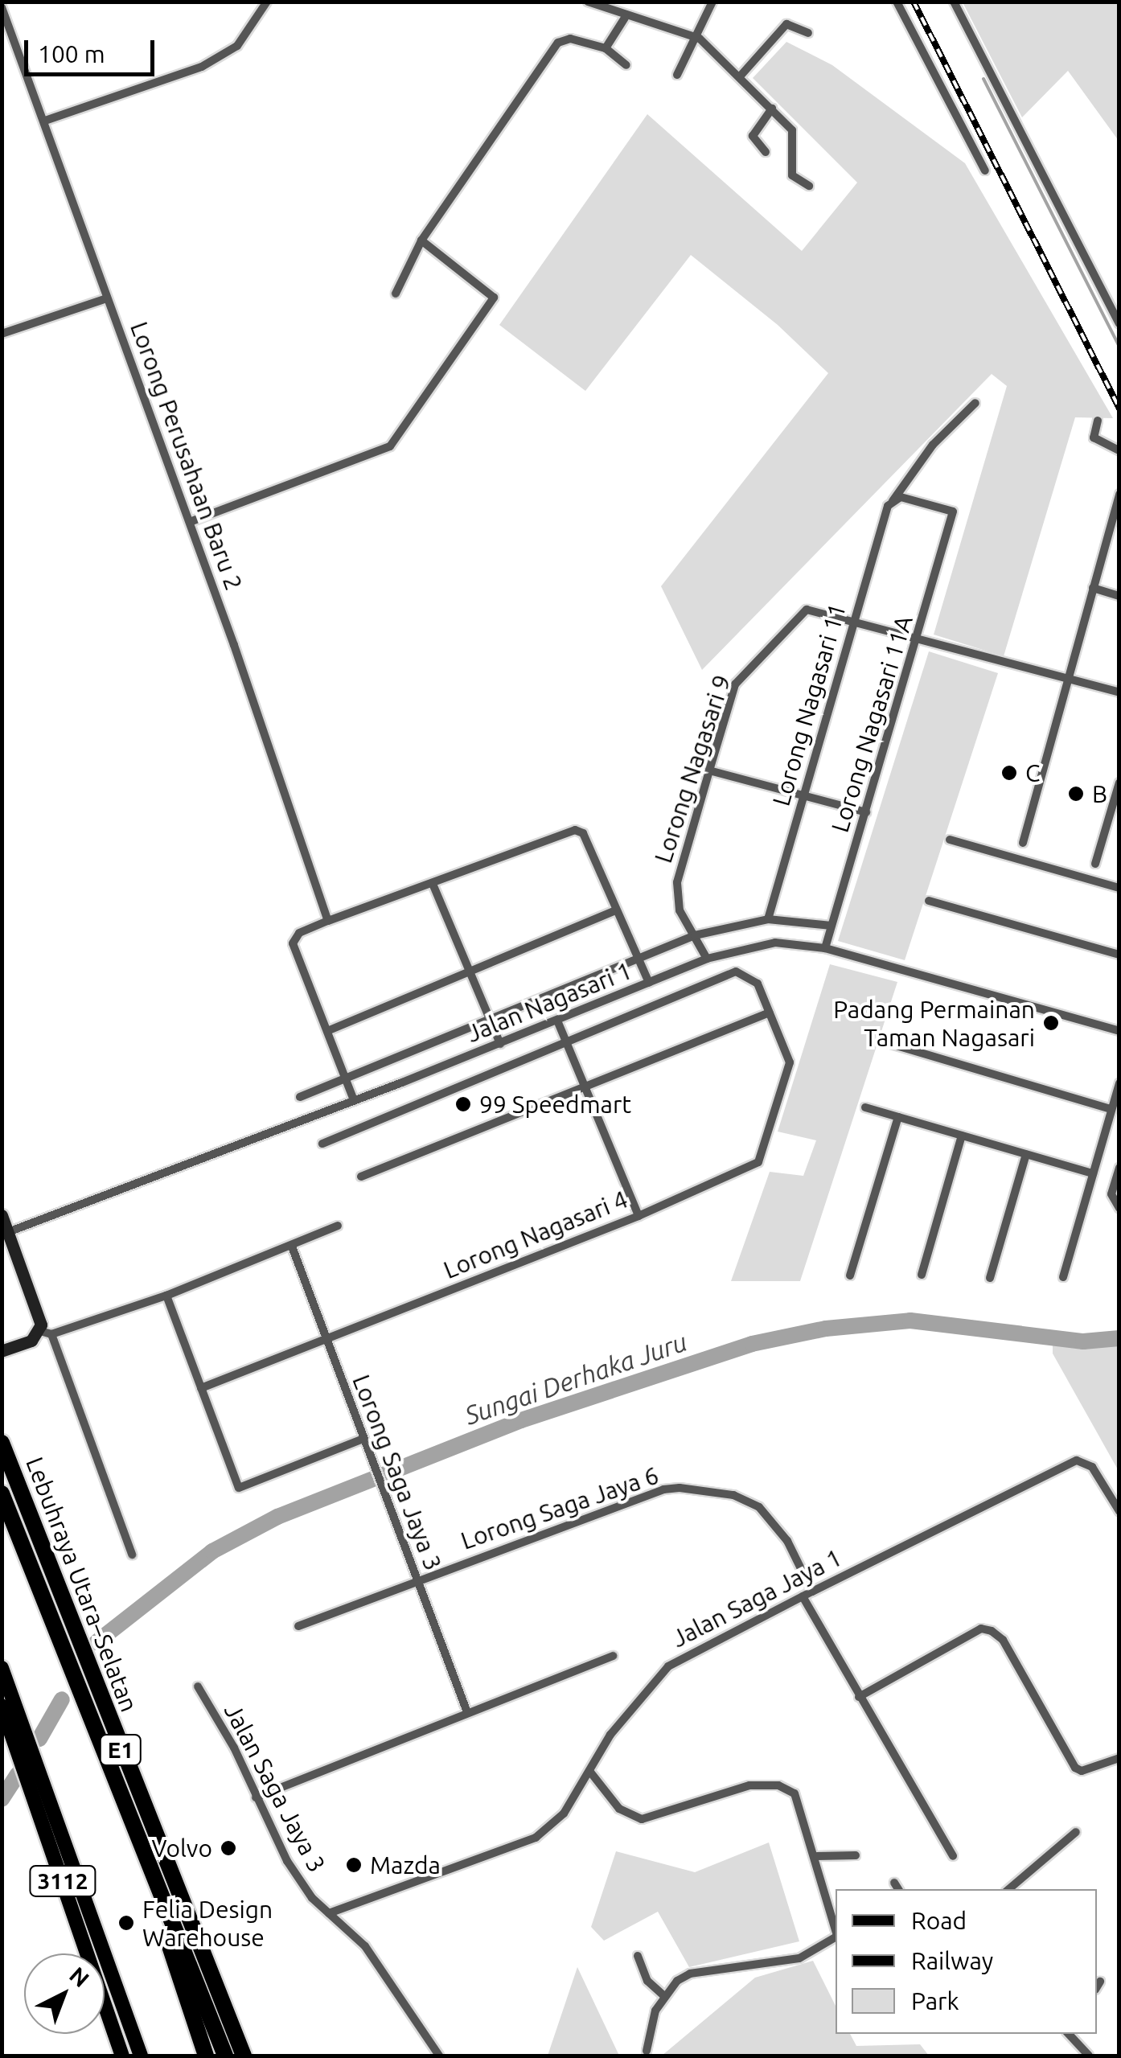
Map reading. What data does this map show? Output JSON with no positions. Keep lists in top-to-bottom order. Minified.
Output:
{"streets":{"highway":["Lebuhraya Utara–Selatan","E1"],"main road":["3112"],"street":["Lorong Perusahaan Baru 2","Lorong Nagasari 11","Lorong Nagasari 11A","Lorong Nagasari 9","Jalan Nagasari 1","Lorong Nagasari 4","Lorong Saga Jaya 3","Lorong Saga Jaya 6","Jalan Saga Jaya 1","Jalan Saga Jaya 3"]},"crossings":[["Lorong Nagasari 11","Lorong Nagasari 11A"],["Lorong Nagasari 11","Lorong Nagasari 9"],["Lorong Nagasari 11","Jalan Nagasari 1"],["Lorong Nagasari 11A","Jalan Nagasari 1"],["Lorong Nagasari 9","Jalan Nagasari 1"],["Lorong Nagasari 4","Lorong Saga Jaya 3"],["Lorong Saga Jaya 3","Lorong Saga Jaya 6"],["Lorong Saga Jaya 6","Jalan Saga Jaya 1"],["Jalan Saga Jaya 1","Jalan Saga Jaya 3"]],"water":["Sungai Derhaka Juru"],"places":["C","B","Padang Permainan Taman Nagasari","99 Speedmart","Volvo","Mazda","Felia Design Warehouse"],"legend":["Road","Railway","Park"],"scale_bar":"100 m","north":"top right"}
